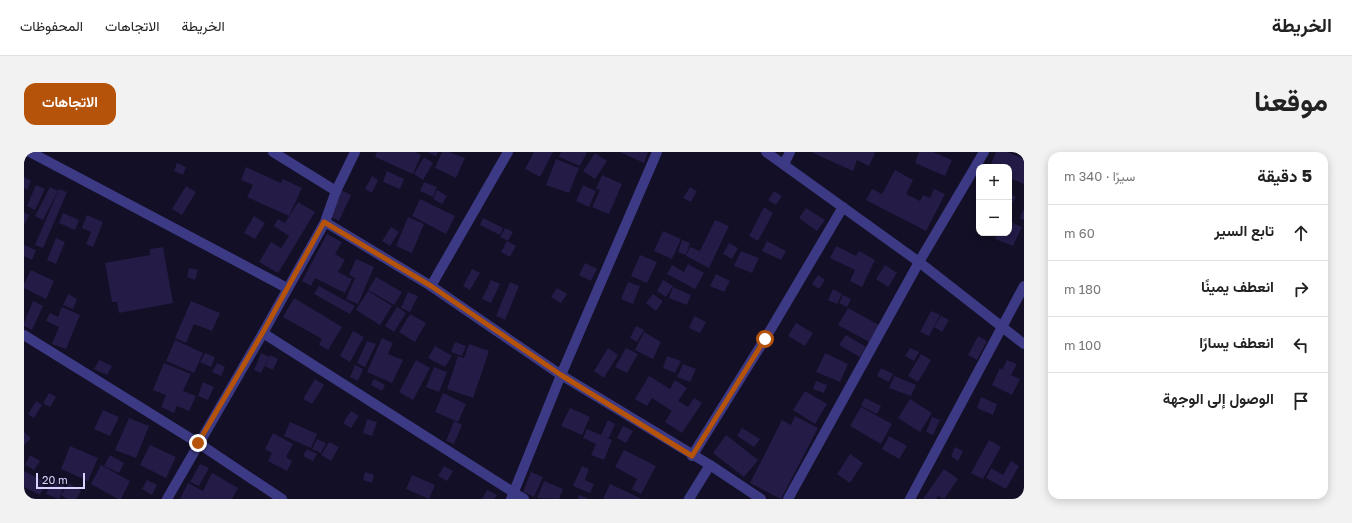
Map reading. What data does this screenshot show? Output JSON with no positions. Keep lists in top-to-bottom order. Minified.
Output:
{"scale_bar":"20 m","page":{"header":"الخريطة","nav":["الخريطة","الاتجاهات","المحفوظات"],"title":"موقعنا","buttons":"الاتجاهات","heading":["5 دقيقة","سيرًا · 340 m"],"map_buttons":["+","−"],"list":[["تابع السير","60 m"],["انعطف يمينًا","180 m"],["انعطف يسارًا","100 m"],"الوصول إلى الوجهة"],"scale":"20 m"}}
